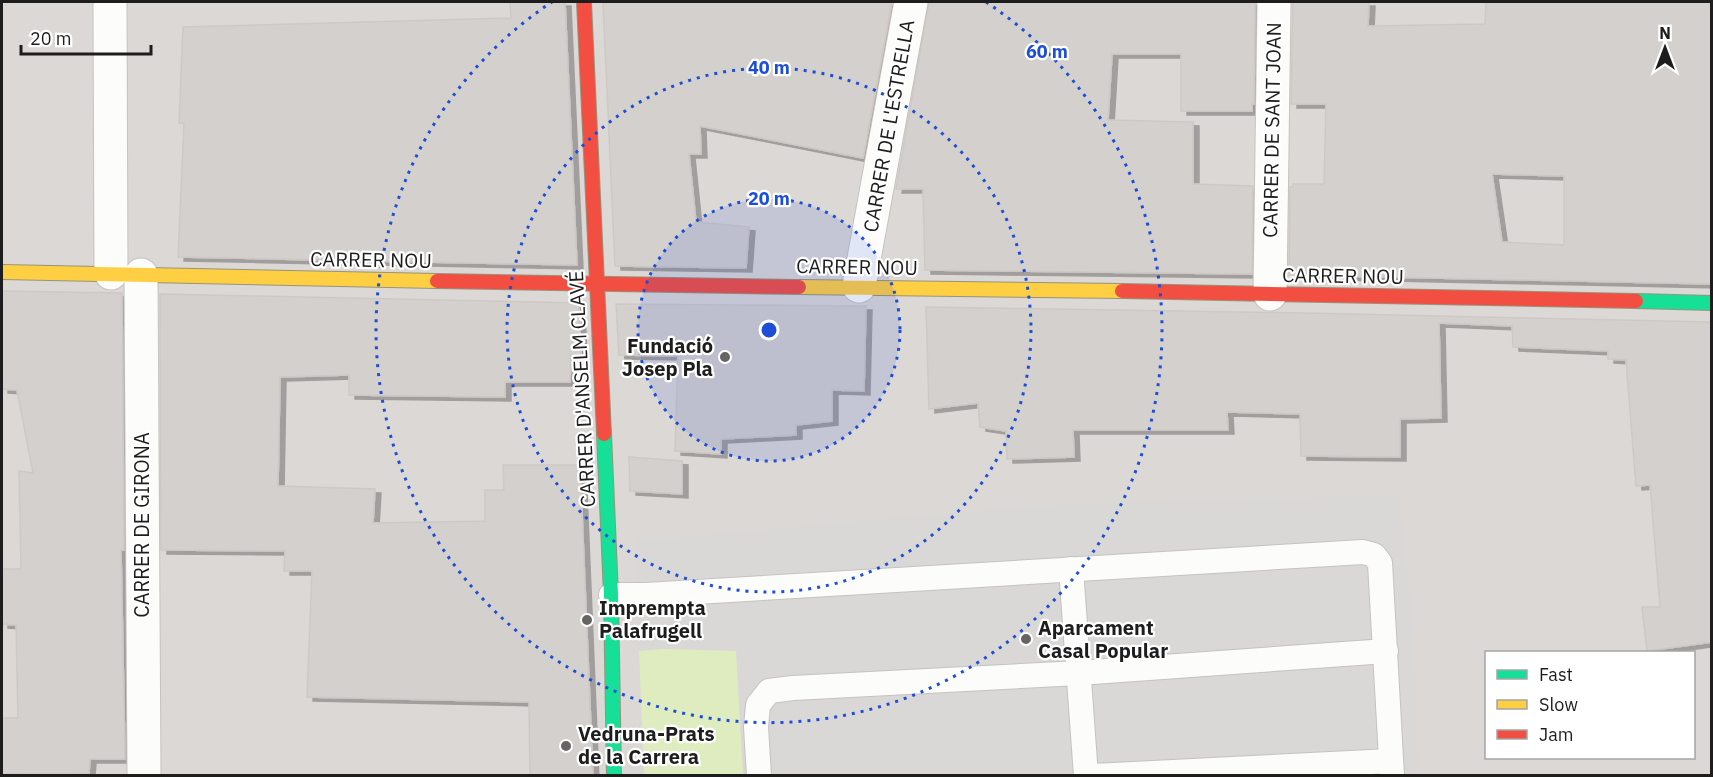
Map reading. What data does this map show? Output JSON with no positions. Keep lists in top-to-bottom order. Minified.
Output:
{"streets":{"street":["CARRER DE L'ESTRELLA","CARRER DE SANT JOAN","CARRER NOU","CARRER D'ANSELM CLAVÉ","CARRER DE GIRONA"]},"crossings":[["CARRER DE L'ESTRELLA","CARRER NOU"],["CARRER DE SANT JOAN","CARRER NOU"],["CARRER NOU","CARRER D'ANSELM CLAVÉ"],["CARRER NOU","CARRER DE GIRONA"]],"places":["Fundació Josep Pla","Imprempta Palafrugell","Aparcament Casal Popular","Vedruna-Prats de la Carrera"],"legend":["Fast","Slow","Jam"],"scale_bar":"20 m","north":"top","rings":["60 m","40 m","20 m"]}
